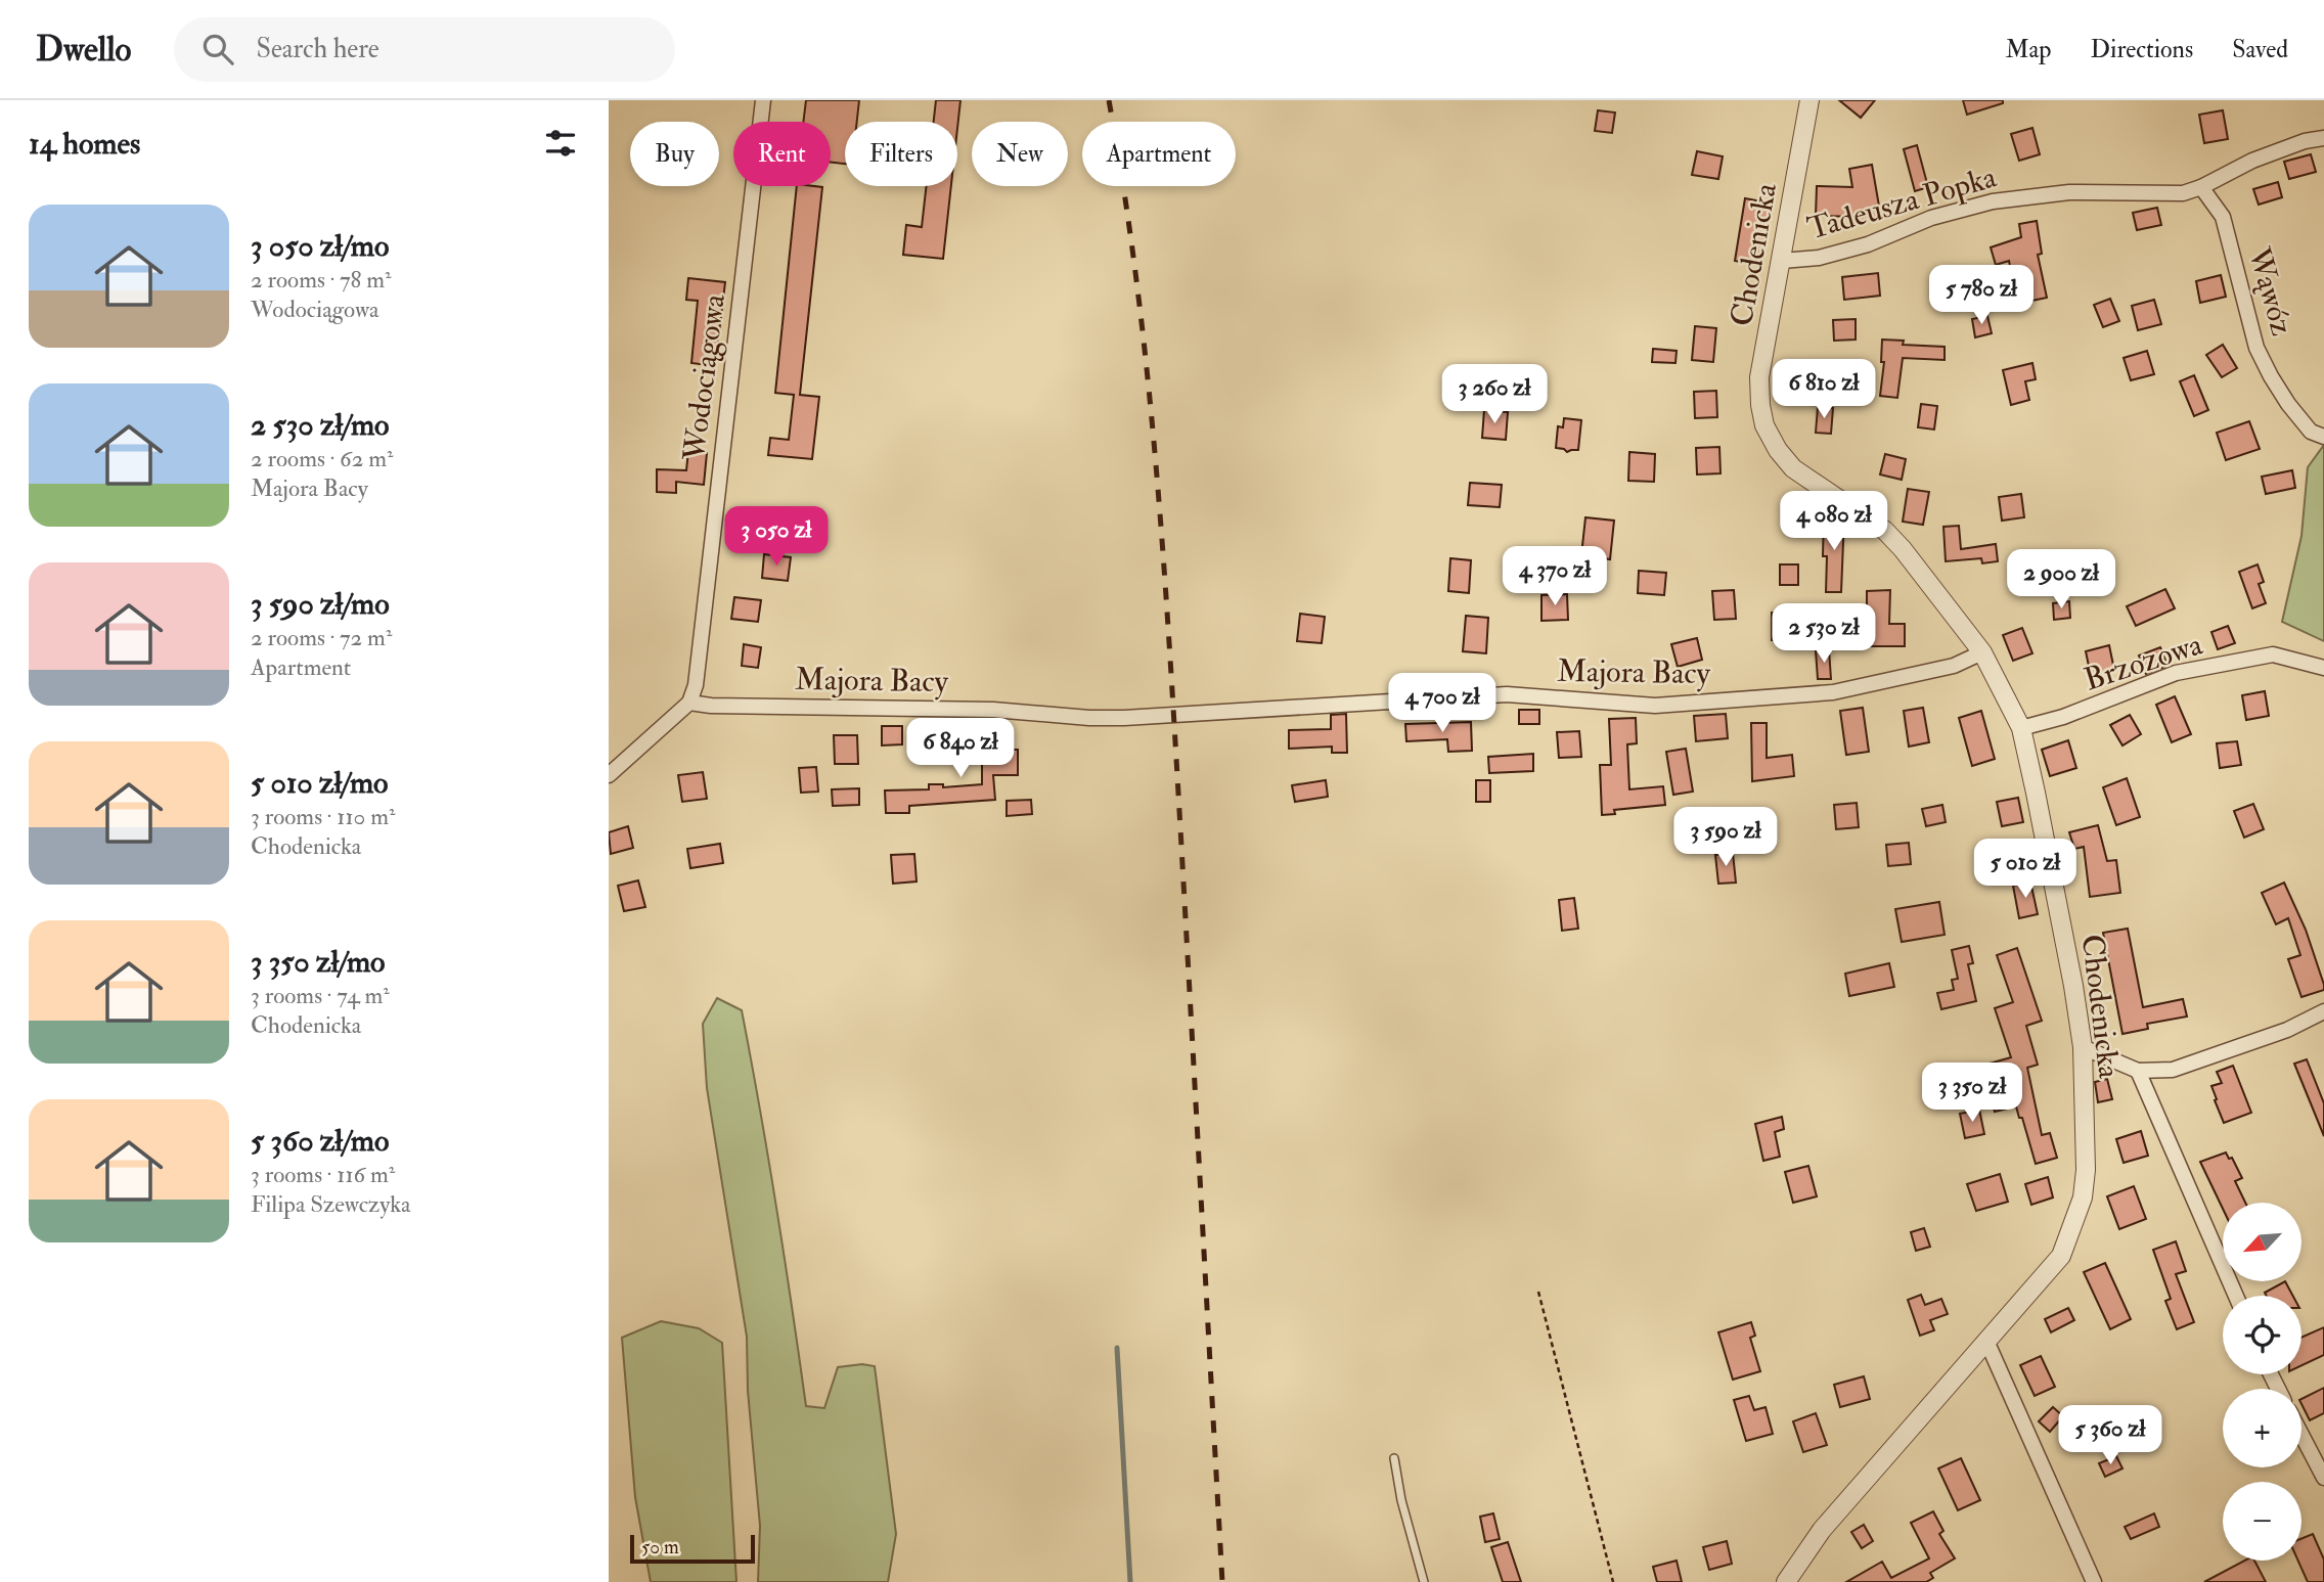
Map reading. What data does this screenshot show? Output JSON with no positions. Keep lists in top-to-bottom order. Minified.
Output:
{"streets":{"street":["Tadeusza Popka","Chodenicka","Wąwóz","Wodociągowa","Brzozowa","Majora Bacy"]},"crossings":[["Tadeusza Popka","Chodenicka"],["Tadeusza Popka","Wąwóz"],["Chodenicka","Brzozowa"],["Chodenicka","Majora Bacy"],["Wodociągowa","Majora Bacy"]],"scale_bar":"50 m","north":"bottom left","page":{"header":"Dwello","search":"Search here","nav":["Map","Directions","Saved"],"heading":"14 homes","chip":["Buy","Rent","Filters","New","Apartment"],"list":[{"name":"3 050 zł/mo","note":"2 rooms · 78 m² · Wodociągowa"},{"name":"2 530 zł/mo","note":"2 rooms · 62 m² · Majora Bacy"},{"name":"3 590 zł/mo","note":"2 rooms · 72 m² · Apartment"},{"name":"5 010 zł/mo","note":"3 rooms · 110 m² · Chodenicka"},{"name":"3 350 zł/mo","note":"3 rooms · 74 m² · Chodenicka"},{"name":"5 360 zł/mo","note":"3 rooms · 116 m² · Filipa Szewczyka"}],"price":["5 780 zł","6 810 zł","3 260 zł","4 080 zł","3 050 zł","4 370 zł","2 900 zł","2 530 zł","4 700 zł","6 840 zł","3 590 zł","5 010 zł","3 350 zł","5 360 zł"],"map_buttons":["+","−"],"scale":"50 m"}}
